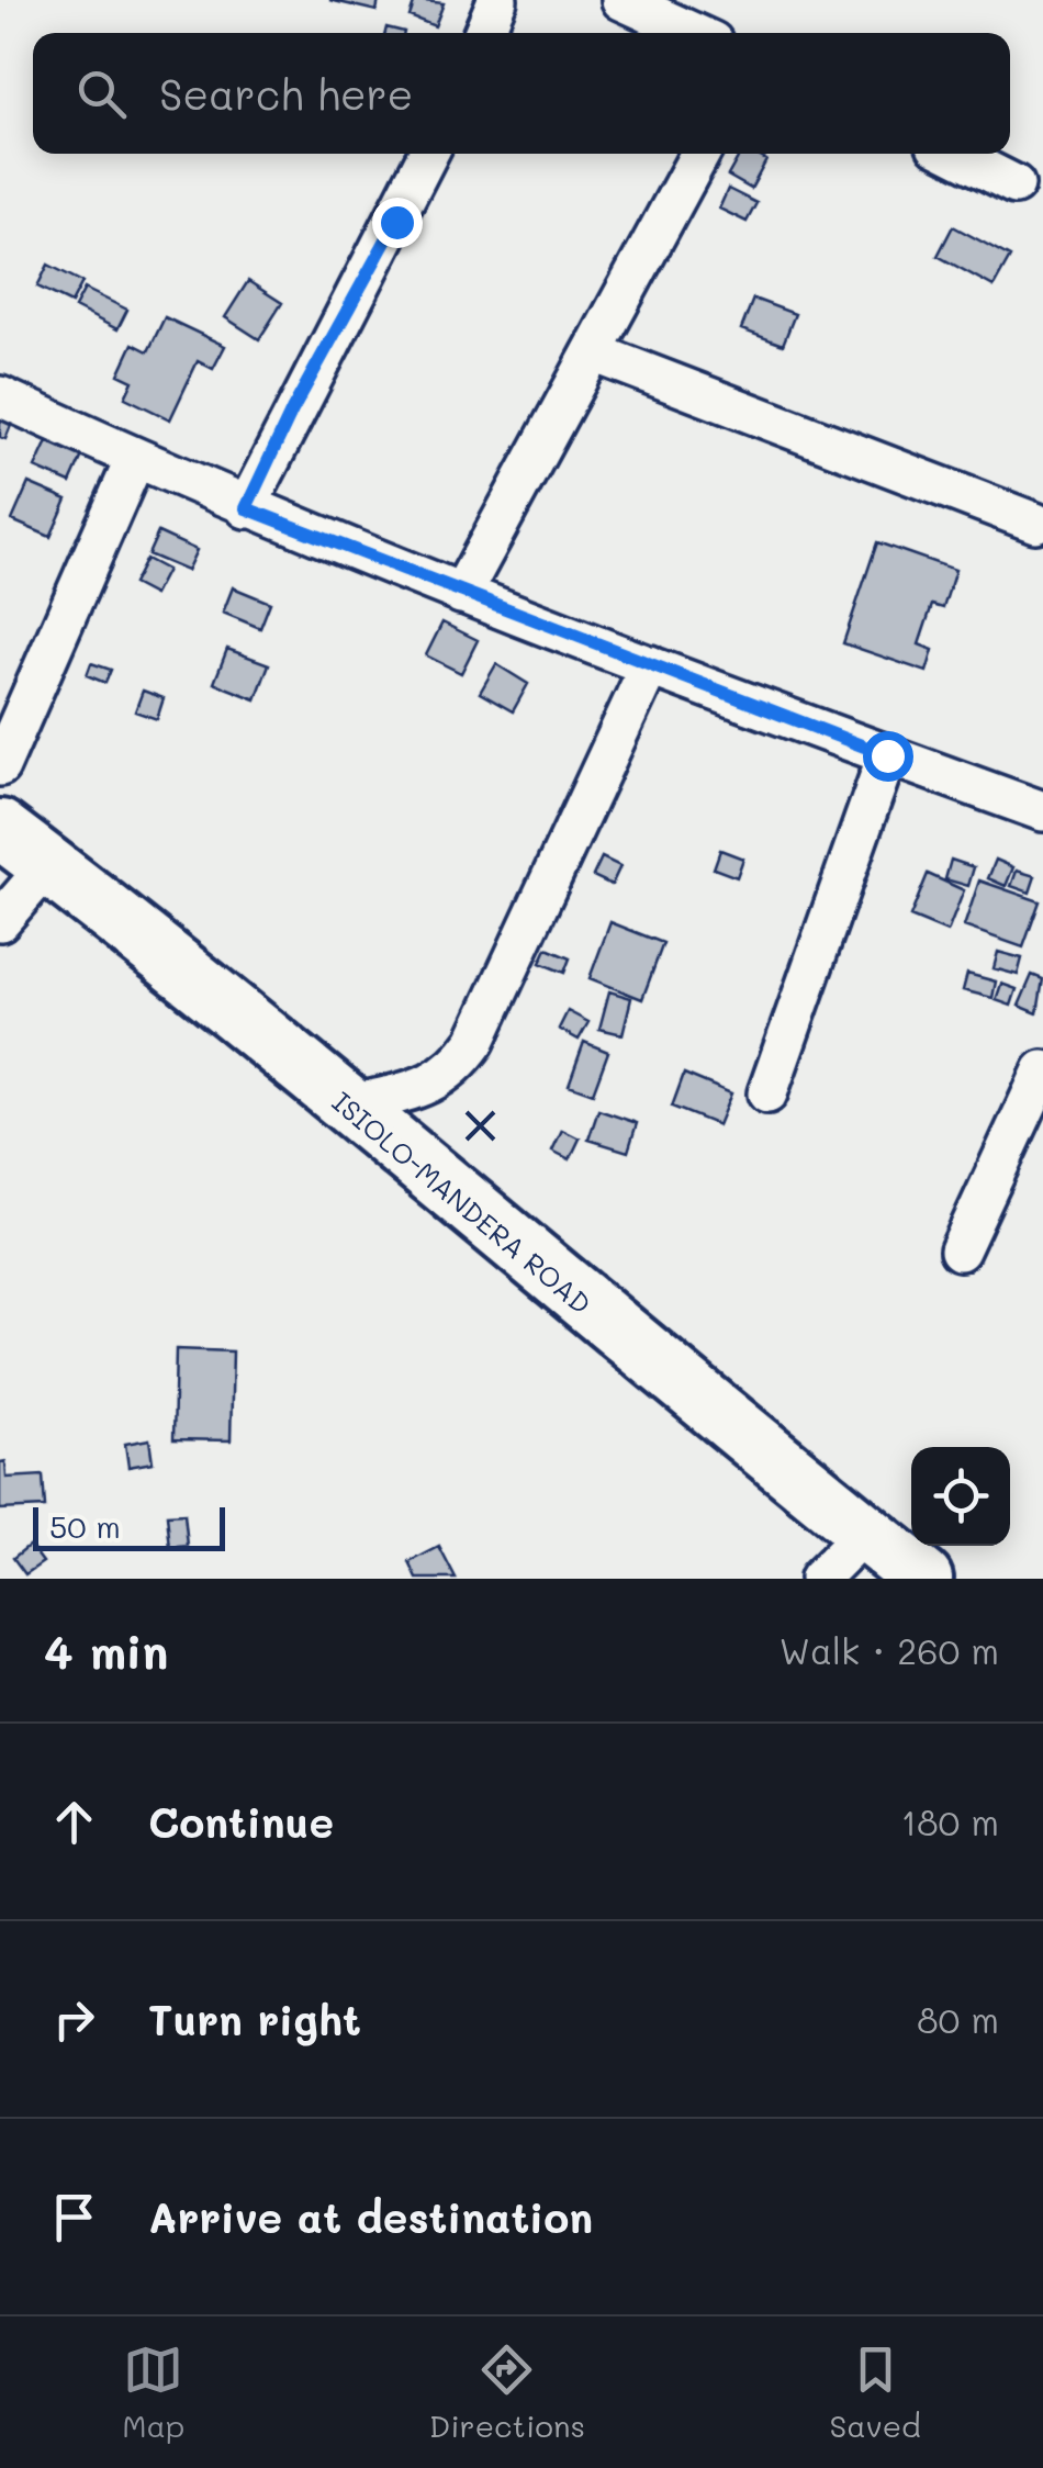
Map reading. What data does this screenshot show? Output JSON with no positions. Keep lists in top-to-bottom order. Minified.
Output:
{"streets":{"highway":["ISIOLO-MANDERA ROAD"]},"scale_bar":"50 m","page":{"search":"Search here","scale":"50 m","heading":["4 min","Walk · 260 m"],"list":[["Continue","180 m"],["Turn right","80 m"],"Arrive at destination"],"nav":["Map","Directions","Saved"]}}
